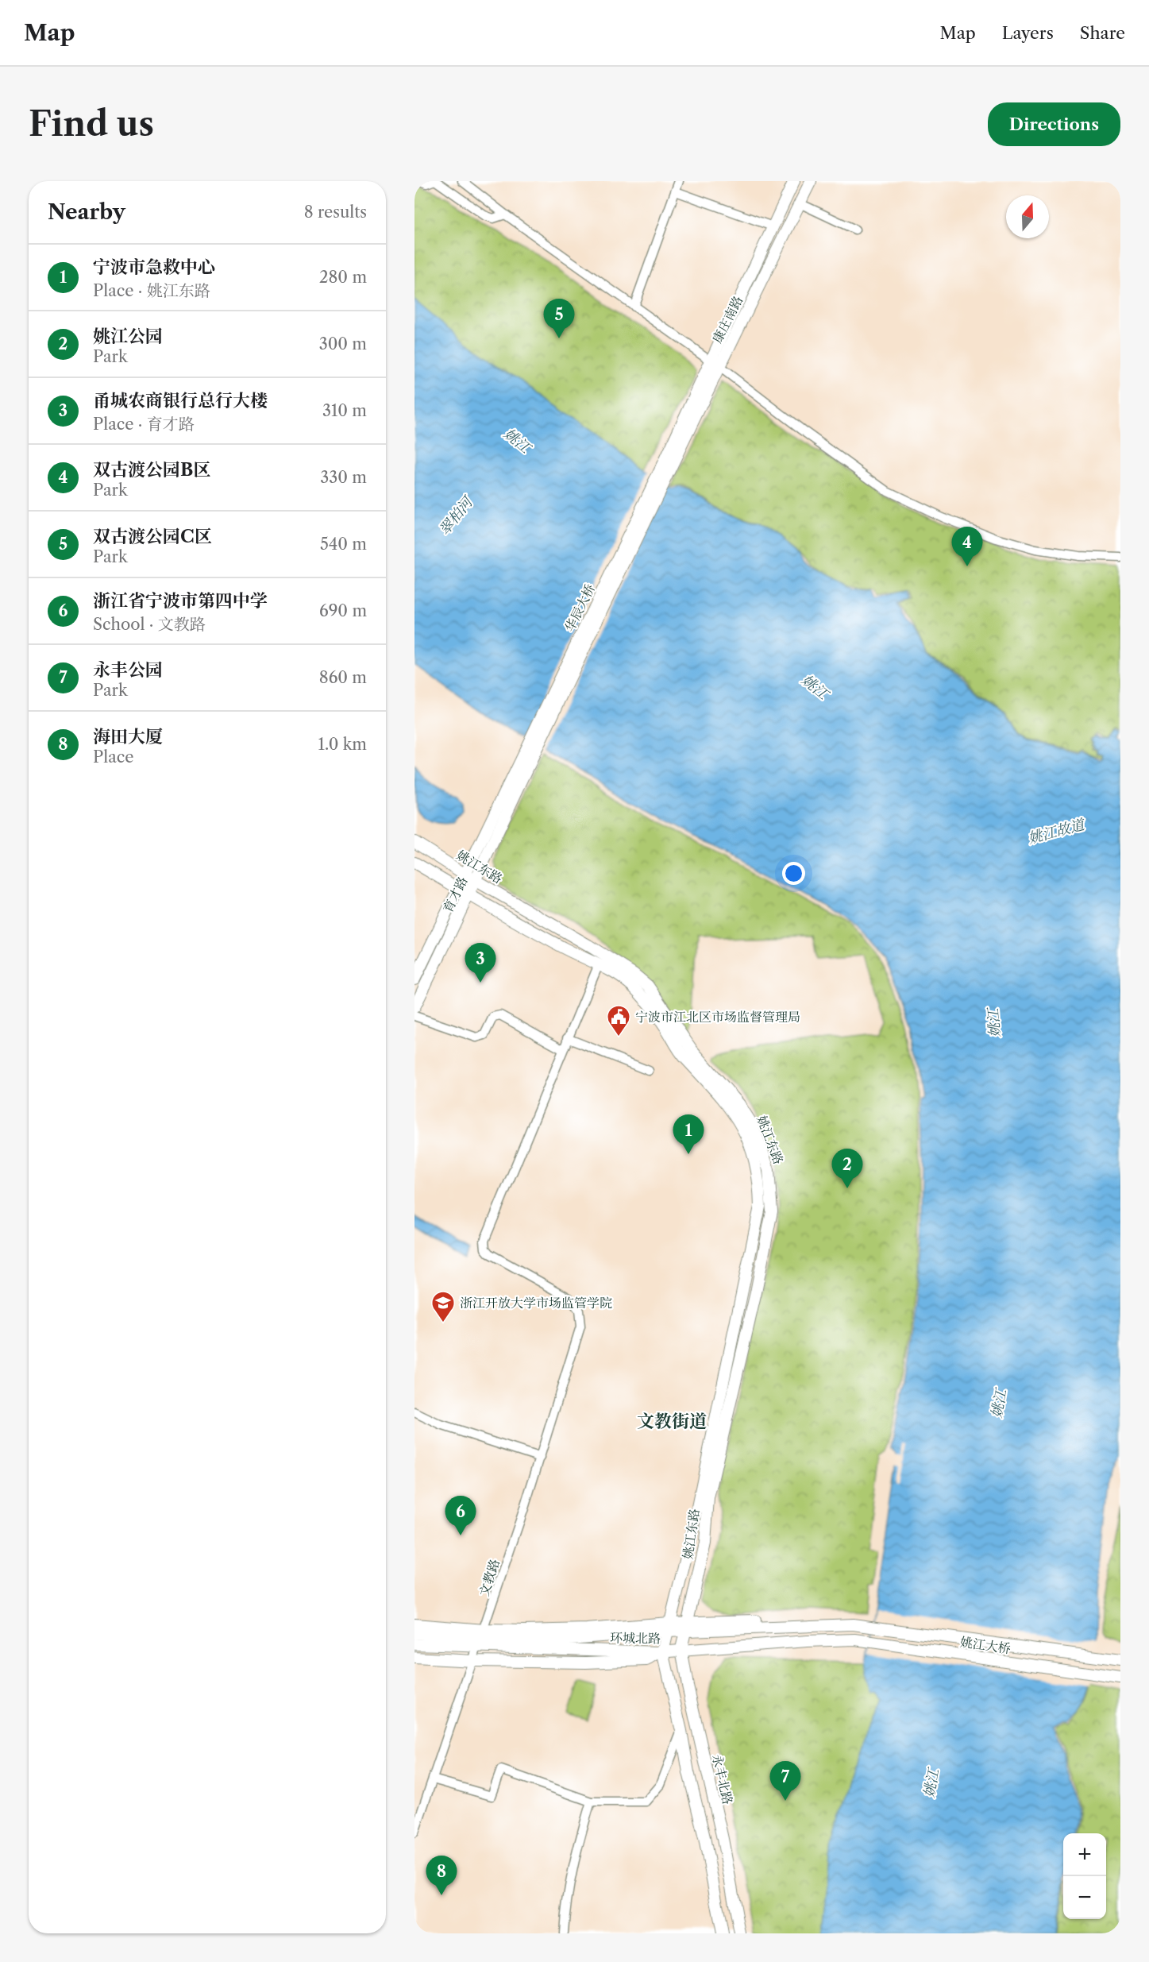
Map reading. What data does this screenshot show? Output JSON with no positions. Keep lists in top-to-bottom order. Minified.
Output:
{"streets":{"main road":["康庄南路","华辰大桥","姚江东路","育才路","环城北路","姚江大桥","永丰北路"],"street":["文教路"]},"crossings":[["康庄南路","华辰大桥"],["华辰大桥","育才路"],["姚江东路","育才路"],["姚江东路","文教路"],["姚江东路","环城北路"],["姚江东路","永丰北路"],["文教路","环城北路"],["环城北路","姚江大桥"],["环城北路","永丰北路"]],"districts":["文教街道"],"water":["姚江","翠柏河","姚江故道"],"places":{"public building":["宁波市江北区市场监督管理局"],"school or university":["浙江开放大学市场监管学院"]},"north":"top","page":{"header":"Map","nav":["Map","Layers","Share"],"buttons":"Directions","title":"Find us","heading":["Nearby","8 results"],"list":[{"mark":"1","name":"宁波市急救中心","note":"Place · 姚江东路","value":"280 m"},{"mark":"2","name":"姚江公园","note":"Park","value":"300 m"},{"mark":"3","name":"甬城农商银行总行大楼","note":"Place · 育才路","value":"310 m"},{"mark":"4","name":"双古渡公园B区","note":"Park","value":"330 m"},{"mark":"5","name":"双古渡公园C区","note":"Park","value":"540 m"},{"mark":"6","name":"浙江省宁波市第四中学","note":"School · 文教路","value":"690 m"},{"mark":"7","name":"永丰公园","note":"Park","value":"860 m"},{"mark":"8","name":"海田大厦","note":"Place","value":"1.0 km"}],"pins":["5","4","3","1","2","6","7","8"],"map_buttons":["+","−"]}}
